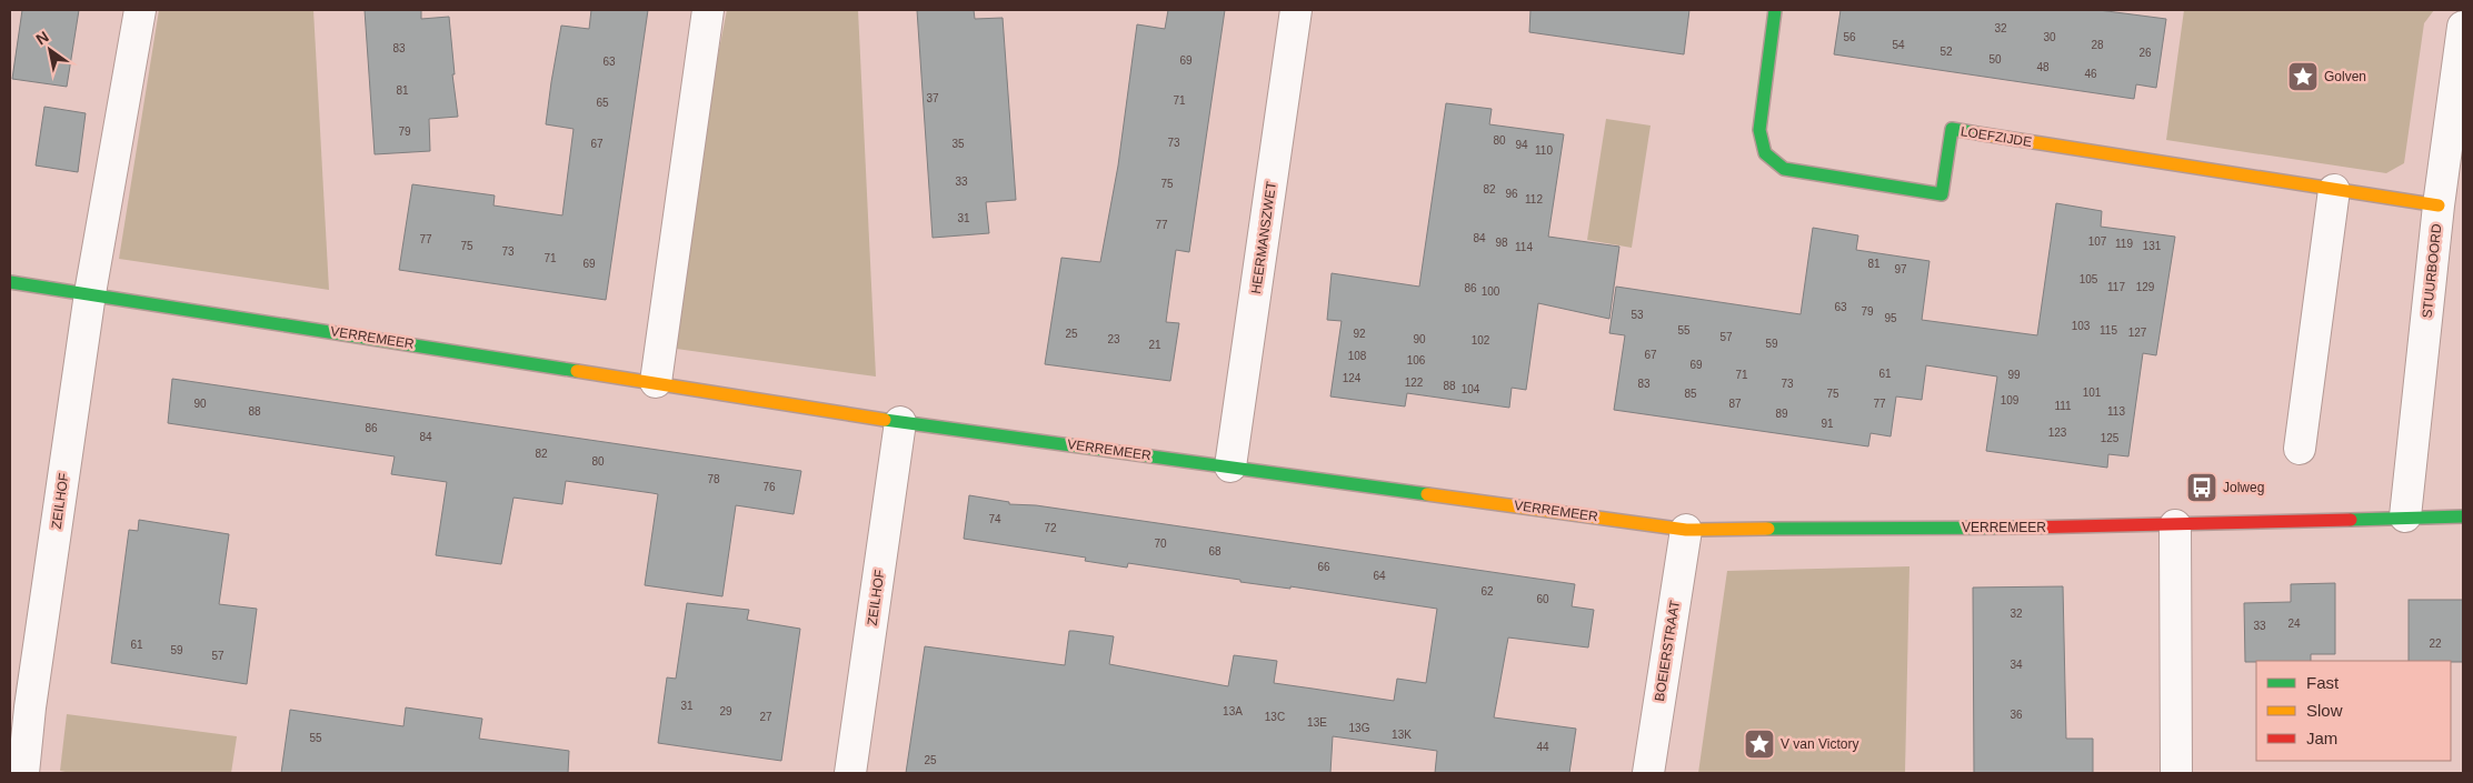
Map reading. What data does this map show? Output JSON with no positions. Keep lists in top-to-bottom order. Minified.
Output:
{"streets":{"street":["LOEFZIJDE","HEERMANSZWET","STUURBOORD","VERREMEER","ZEILHOF","BOEIERSTRAAT"]},"crossings":[["LOEFZIJDE","STUURBOORD"],["HEERMANSZWET","VERREMEER"],["STUURBOORD","VERREMEER"],["VERREMEER","ZEILHOF"],["VERREMEER","BOEIERSTRAAT"]],"places":{"place":["Golven","V van Victory"],"bus stop":["Jolweg"]},"house_numbers":["32","56","30","54","28","83","52","26","50","69","63","48","46","81","37","71","65","79","80","73","67","35","94","110","33","75","82","96","112","31","77","84","77","107","98","119","75","131","114","73","71","69","81","97","105","117","129","86","100","63","79","53","95","103","55","115","127","25","92","57","23","90","102","59","21","67","108","106","69","61","71","99","124","122","83","73","88","104","101","85","75","109","90","87","77","111","88","113","89","91","86","123","84","125","82","80","78","76","74","72","70","68","66","64","62","60","32","24","33","22","61","59","57","34","31","29","13A","36","27","13C","13E","13G","13K","55","44","25"],"legend":["Fast","Slow","Jam"],"north":"top left"}
